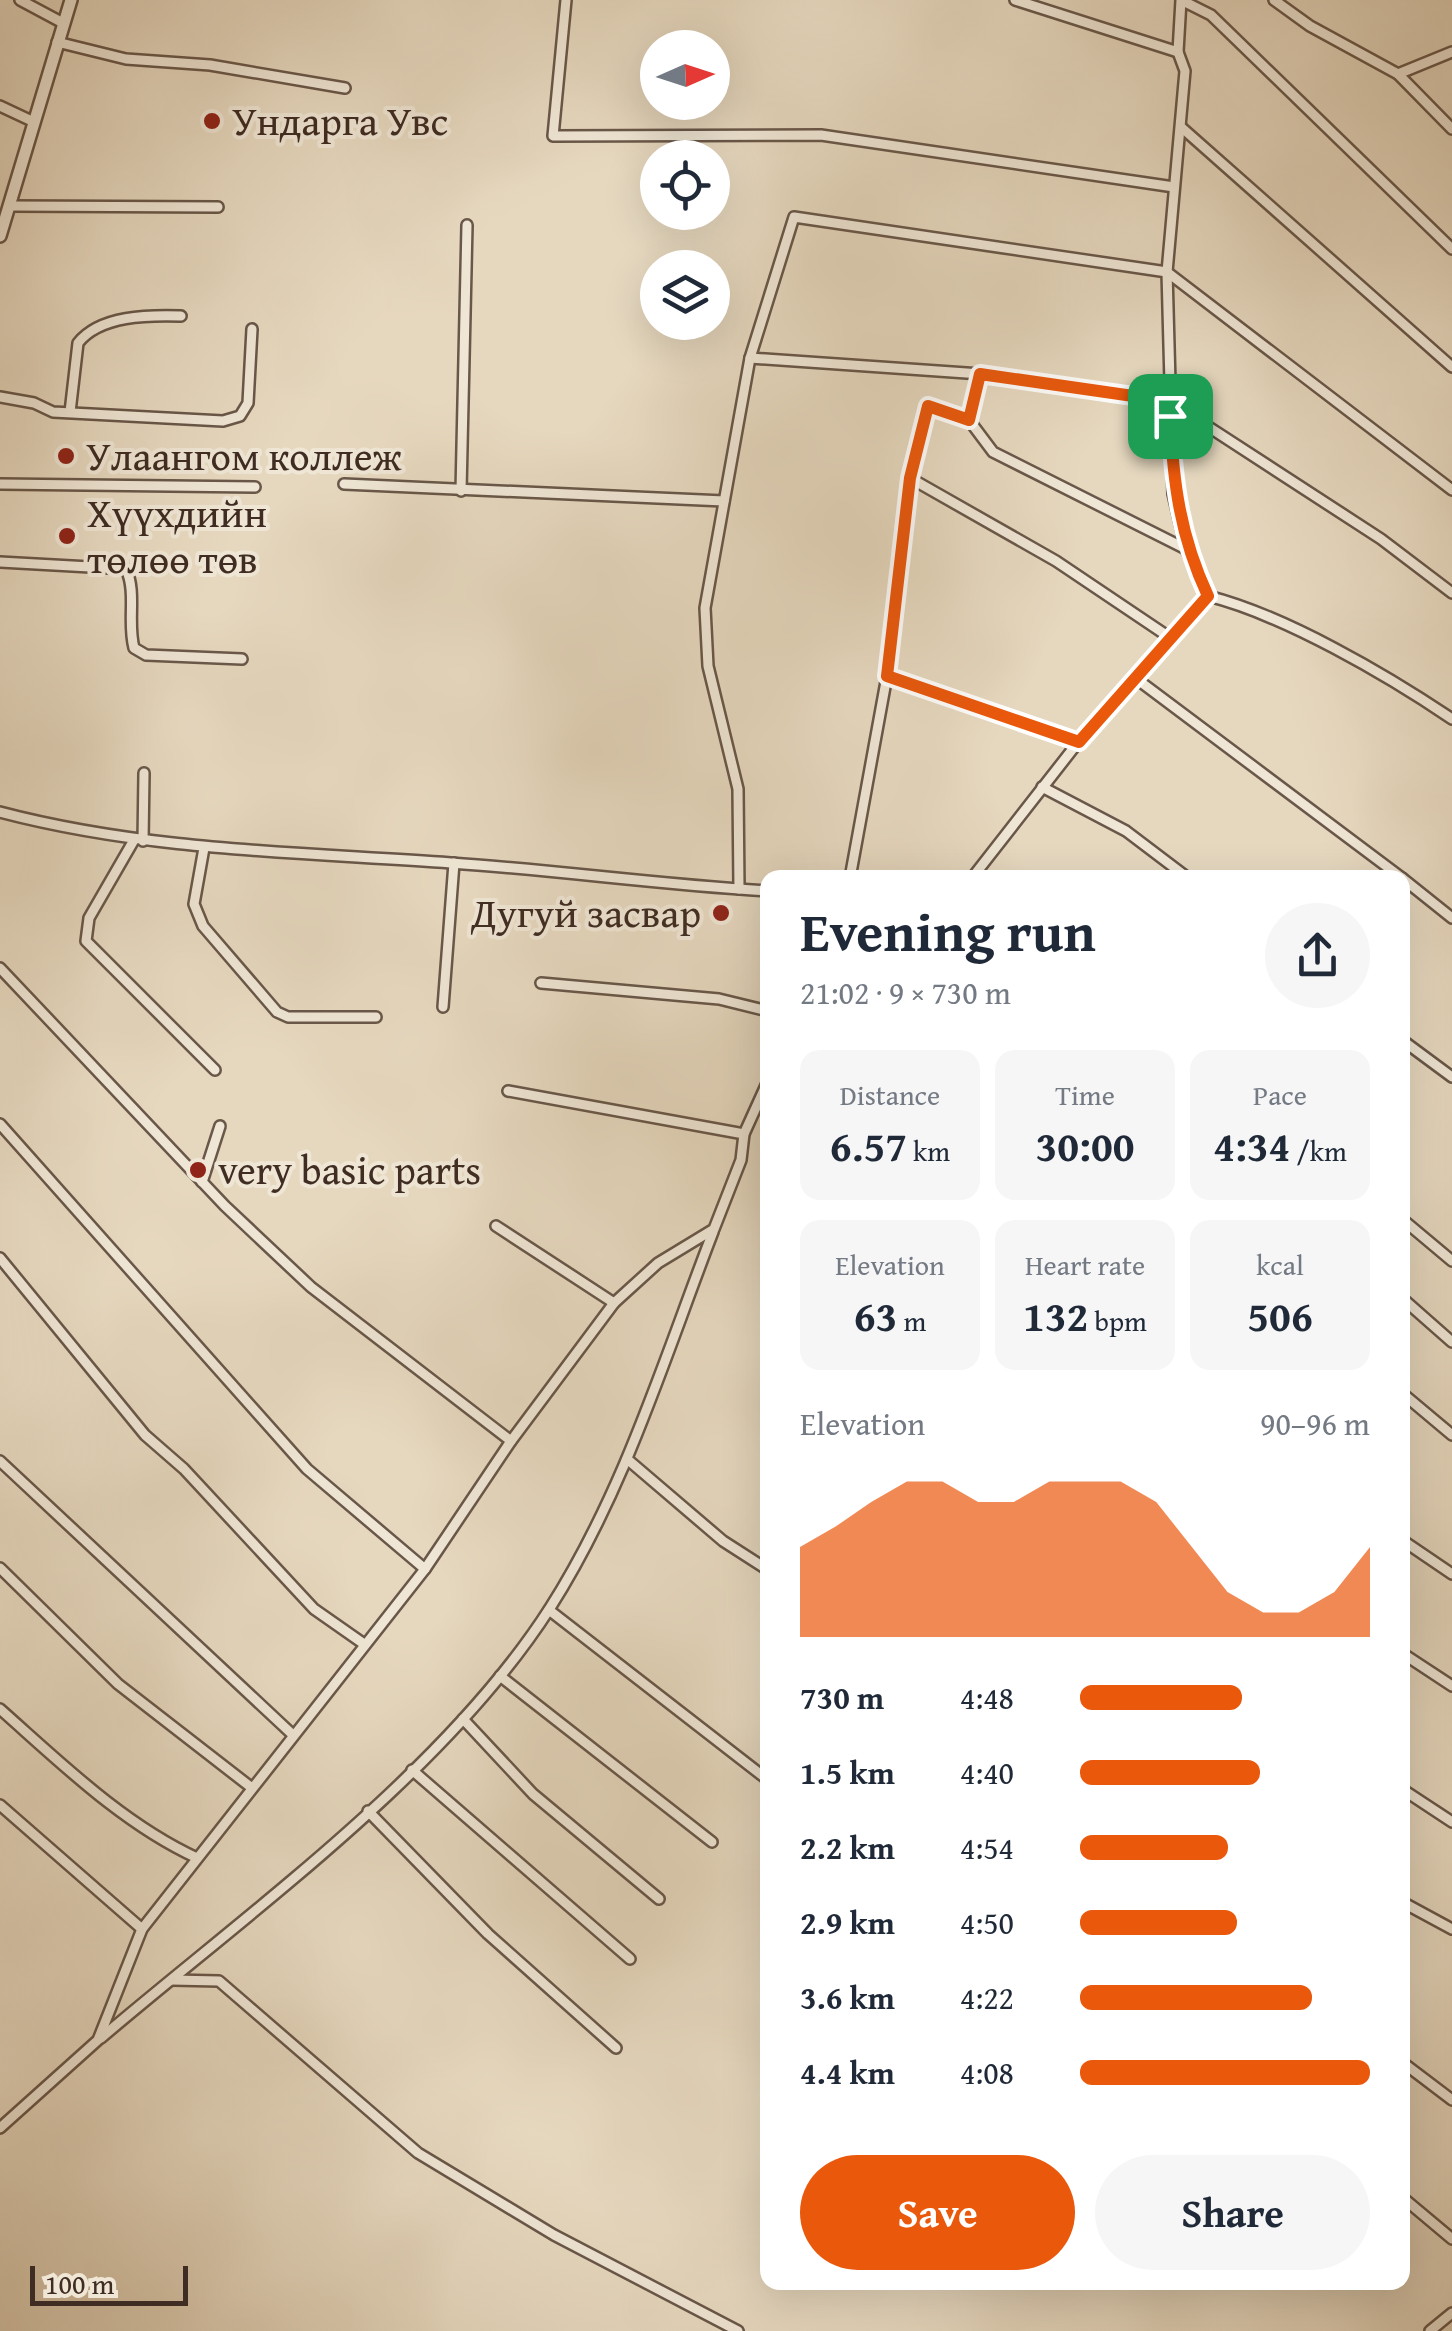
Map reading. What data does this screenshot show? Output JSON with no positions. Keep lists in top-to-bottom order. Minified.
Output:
{"places":["Ундарга Увс","Улаангом коллеж","Хүүхдийн төлөө төв","Дугуй засвар","very basic parts"],"scale_bar":"100 m","north":"right","page":{"heading":["Evening run","21:02 · 9 × 730 m"],"stats":[["Distance","6.57 km"],["Time","30:00"],["Pace","4:34 /km"],["Elevation","63 m"],["Heart rate","132 bpm"],["kcal","506"]],"chart":["Elevation","90–96 m"],"list":[{"name":"730 m","note":"4:48"},{"name":"1.5 km","note":"4:40"},{"name":"2.2 km","note":"4:54"},{"name":"2.9 km","note":"4:50"},{"name":"3.6 km","note":"4:22"},{"name":"4.4 km","note":"4:08"}],"buttons":["Save","Share"],"scale":"100 m"}}
